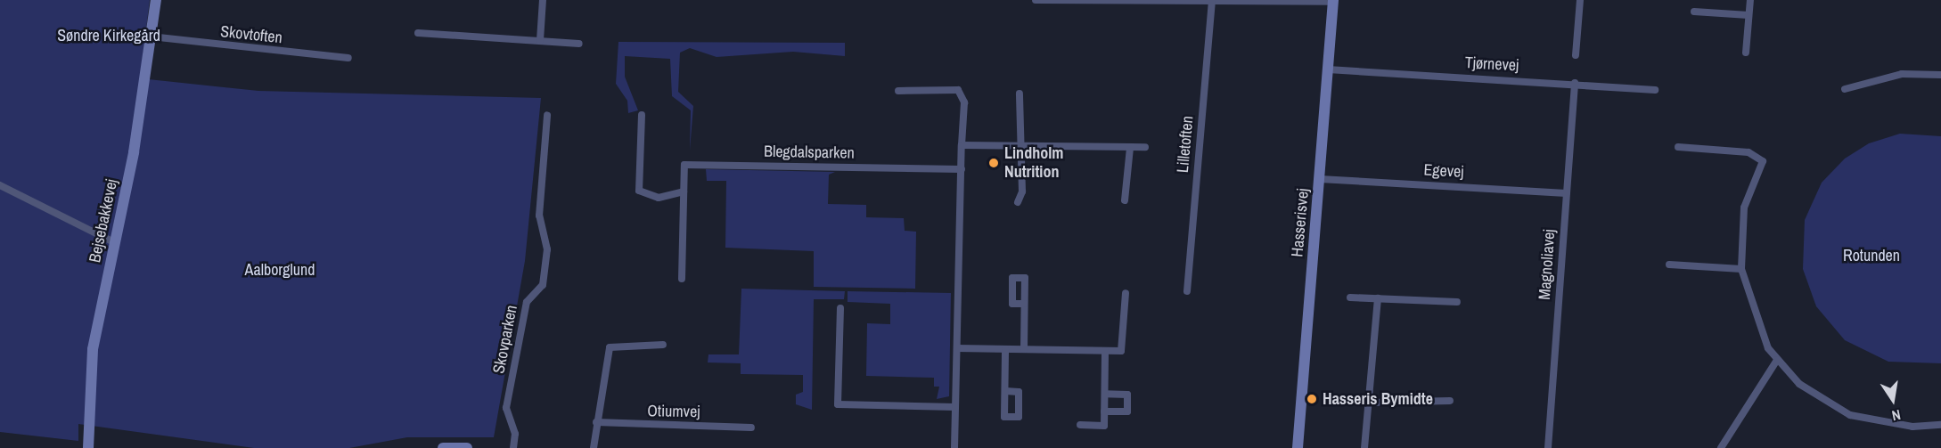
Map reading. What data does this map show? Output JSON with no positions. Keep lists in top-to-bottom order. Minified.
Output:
{"streets":{"street":["Skovtoften","Tjørnevej","Lilletoften","Blegdalsparken","Egevej","Bejsebakkevej","Hasserisvej","Magnoliavej","Skovparken","Otiumvej"]},"crossings":[["Skovtoften","Bejsebakkevej"],["Tjørnevej","Hasserisvej"],["Tjørnevej","Magnoliavej"],["Egevej","Hasserisvej"],["Egevej","Magnoliavej"]],"parks":["Søndre Kirkegård","Rotunden","Aalborglund"],"places":["Lindholm Nutrition","Hasseris Bymidte"],"north":"bottom"}
